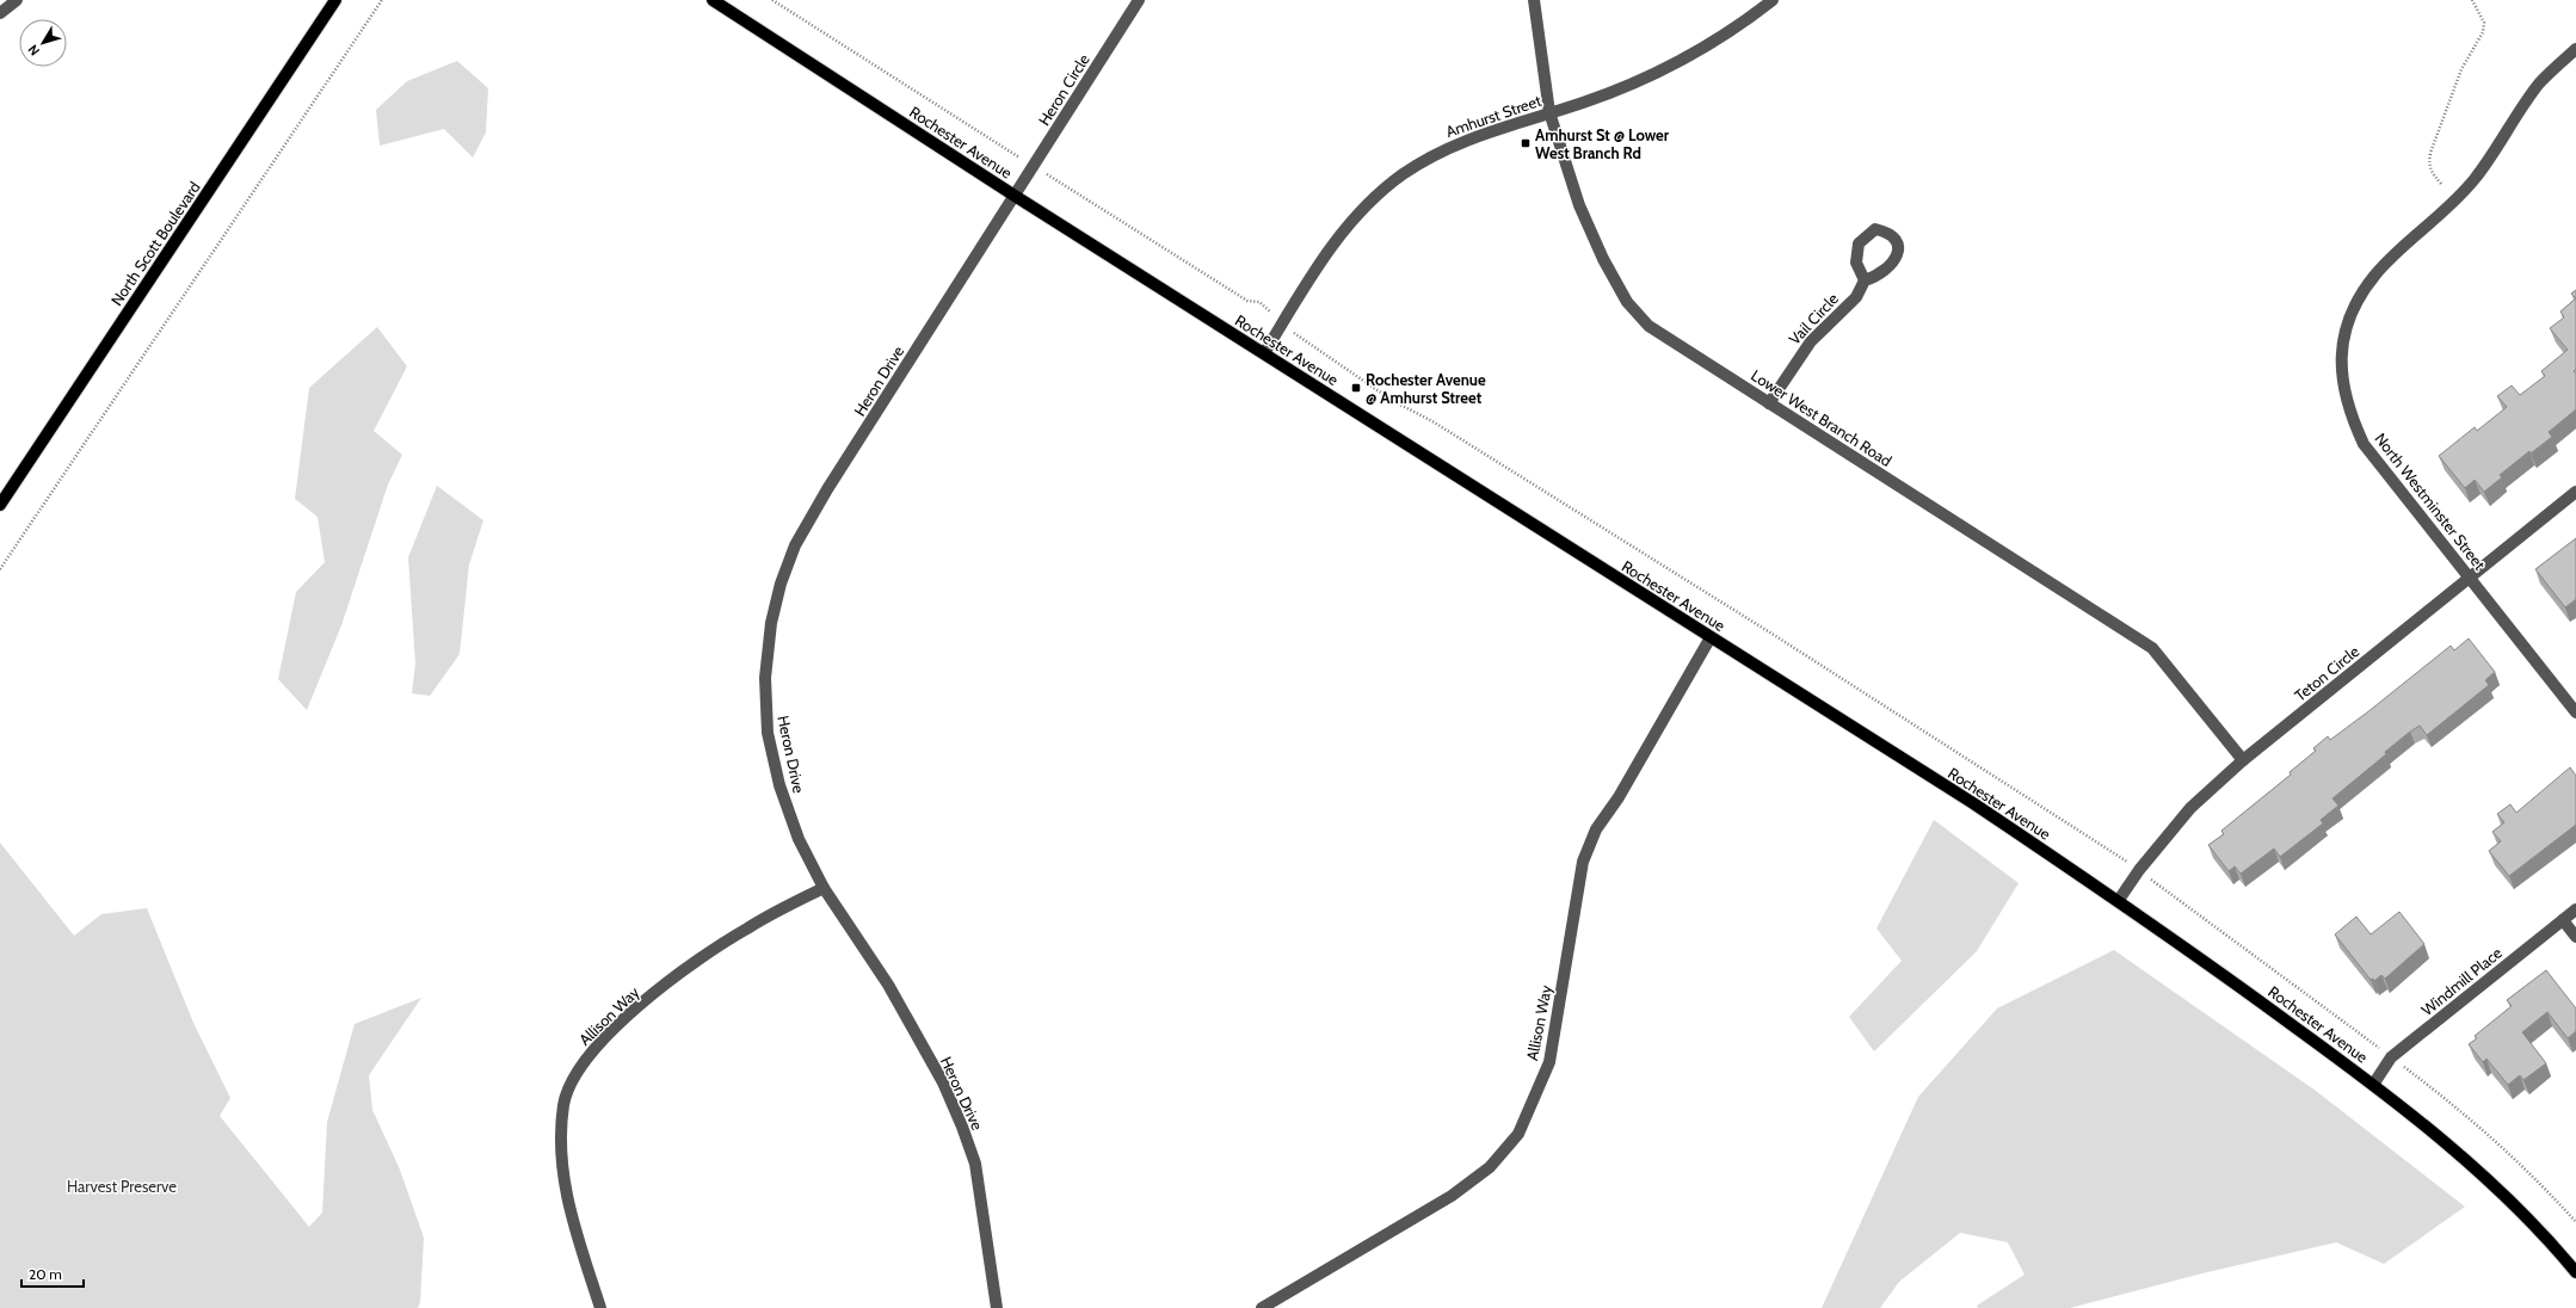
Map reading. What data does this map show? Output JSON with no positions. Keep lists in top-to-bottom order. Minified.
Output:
{"streets":{"main road":["Rochester Avenue","North Scott Boulevard"],"street":["Heron Circle","Amhurst Street","Vail Circle","Heron Drive","Lower West Branch Road","North Westminster Street","Teton Circle","Windmill Place","Allison Way"]},"crossings":[["Heron Circle","Rochester Avenue"],["Heron Circle","Heron Drive"],["Amhurst Street","Rochester Avenue"],["Amhurst Street","Lower West Branch Road"],["Rochester Avenue","Heron Drive"],["Rochester Avenue","Teton Circle"],["Rochester Avenue","Windmill Place"],["Rochester Avenue","Allison Way"],["Vail Circle","Lower West Branch Road"],["Heron Drive","Allison Way"],["Lower West Branch Road","Teton Circle"],["North Westminster Street","Teton Circle"]],"parks":["Harvest Preserve"],"places":{"transit":["Amhurst St @ Lower West Branch Rd","Rochester Avenue @ Amhurst Street"]},"scale_bar":"20 m","north":"bottom left"}
